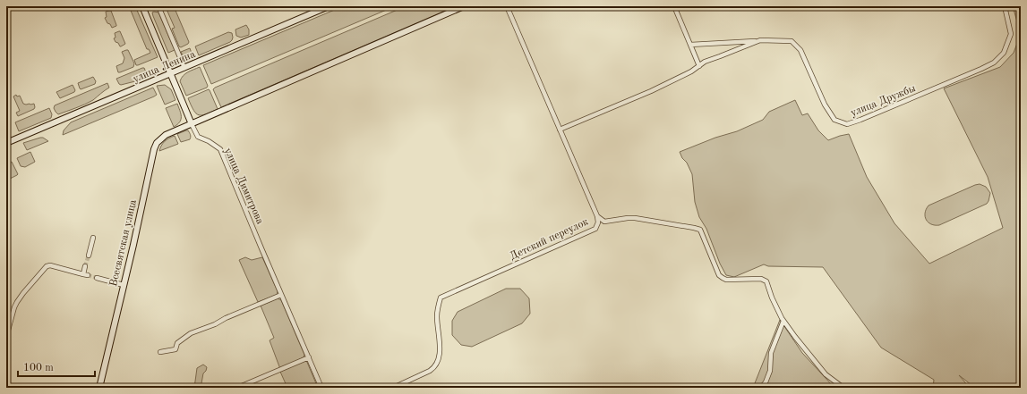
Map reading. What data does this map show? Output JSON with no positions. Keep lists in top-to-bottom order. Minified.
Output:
{"streets":{"street":["улица Ленина","улица Дружбы","улица Димитрова","Детский переулок","Всесвятская улица"]},"crossings":[["улица Димитрова","Всесвятская улица"]],"scale_bar":"100 m"}
